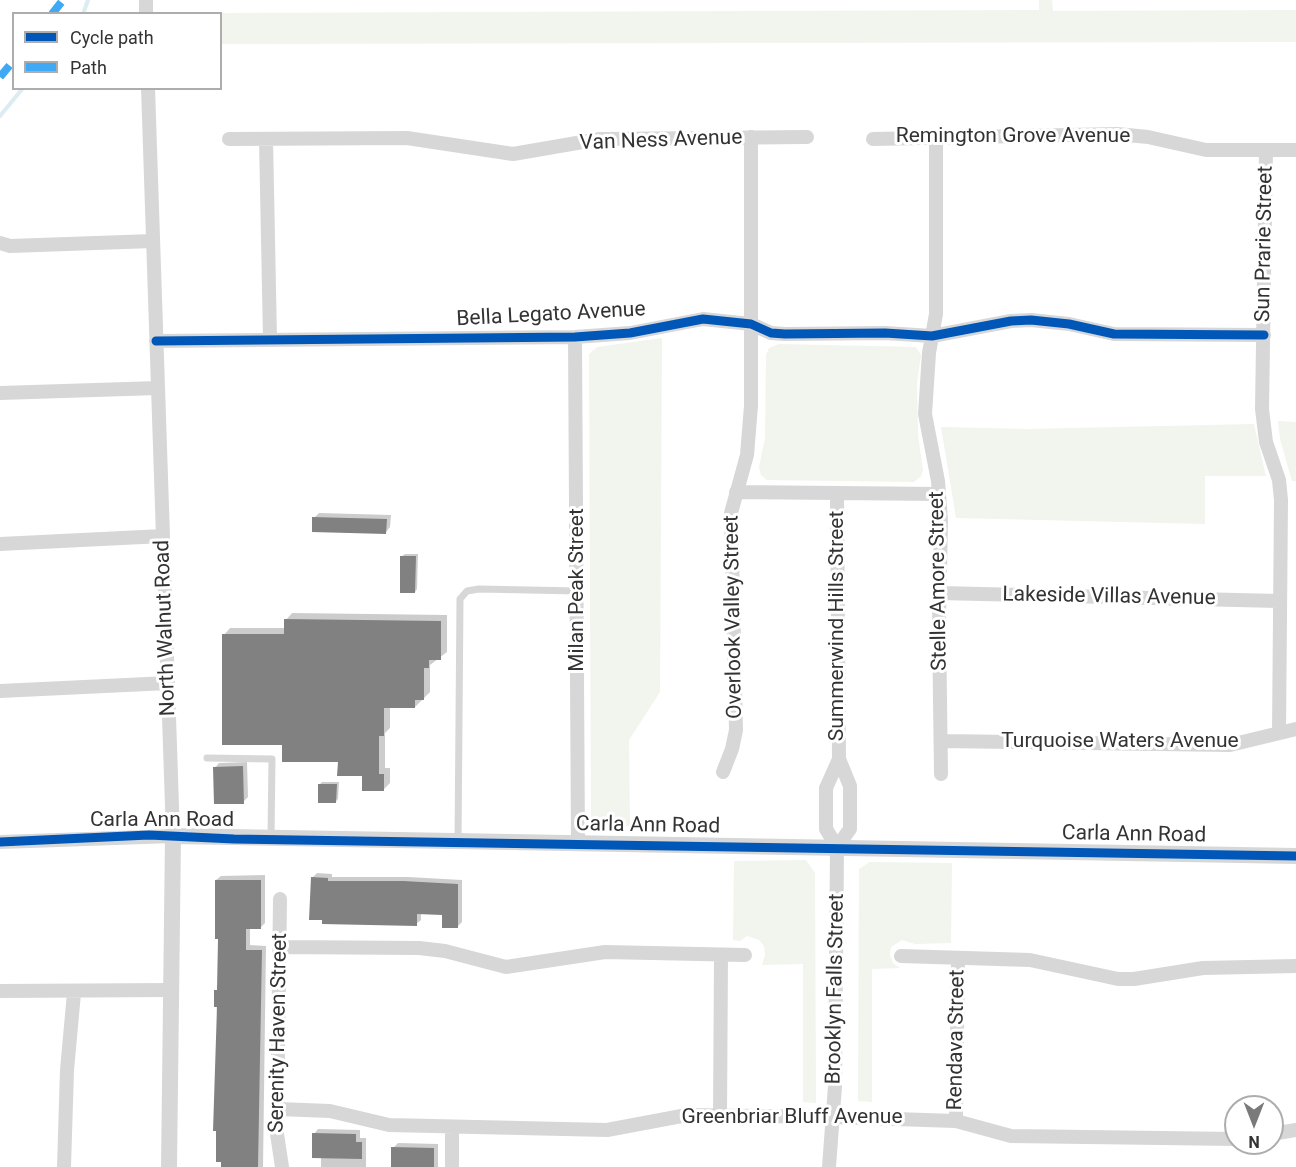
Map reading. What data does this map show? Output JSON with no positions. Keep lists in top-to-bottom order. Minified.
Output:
{"streets":{"street":["Remington Grove Avenue","Van Ness Avenue","Sun Prarie Street","Bella Legato Avenue","Stelle Amore Street","Milan Peak Street","Lakeside Villas Avenue","Overlook Valley Street","Summerwind Hills Street","North Walnut Road","Turquoise Waters Avenue","Carla Ann Road","Brooklyn Falls Street","Serenity Haven Street","Rendava Street","Greenbriar Bluff Avenue"]},"crossings":[["Remington Grove Avenue","Sun Prarie Street"],["Remington Grove Avenue","Stelle Amore Street"],["Van Ness Avenue","Overlook Valley Street"],["Sun Prarie Street","Bella Legato Avenue"],["Sun Prarie Street","Lakeside Villas Avenue"],["Sun Prarie Street","Turquoise Waters Avenue"],["Bella Legato Avenue","Stelle Amore Street"],["Bella Legato Avenue","Milan Peak Street"],["Bella Legato Avenue","Overlook Valley Street"],["Bella Legato Avenue","North Walnut Road"],["Stelle Amore Street","Lakeside Villas Avenue"],["Stelle Amore Street","Turquoise Waters Avenue"],["Milan Peak Street","Carla Ann Road"],["Summerwind Hills Street","Carla Ann Road"],["Summerwind Hills Street","Brooklyn Falls Street"],["North Walnut Road","Carla Ann Road"],["Carla Ann Road","Brooklyn Falls Street"],["Brooklyn Falls Street","Greenbriar Bluff Avenue"],["Serenity Haven Street","Greenbriar Bluff Avenue"],["Rendava Street","Greenbriar Bluff Avenue"]],"legend":["Cycle path","Path"],"north":"bottom"}
